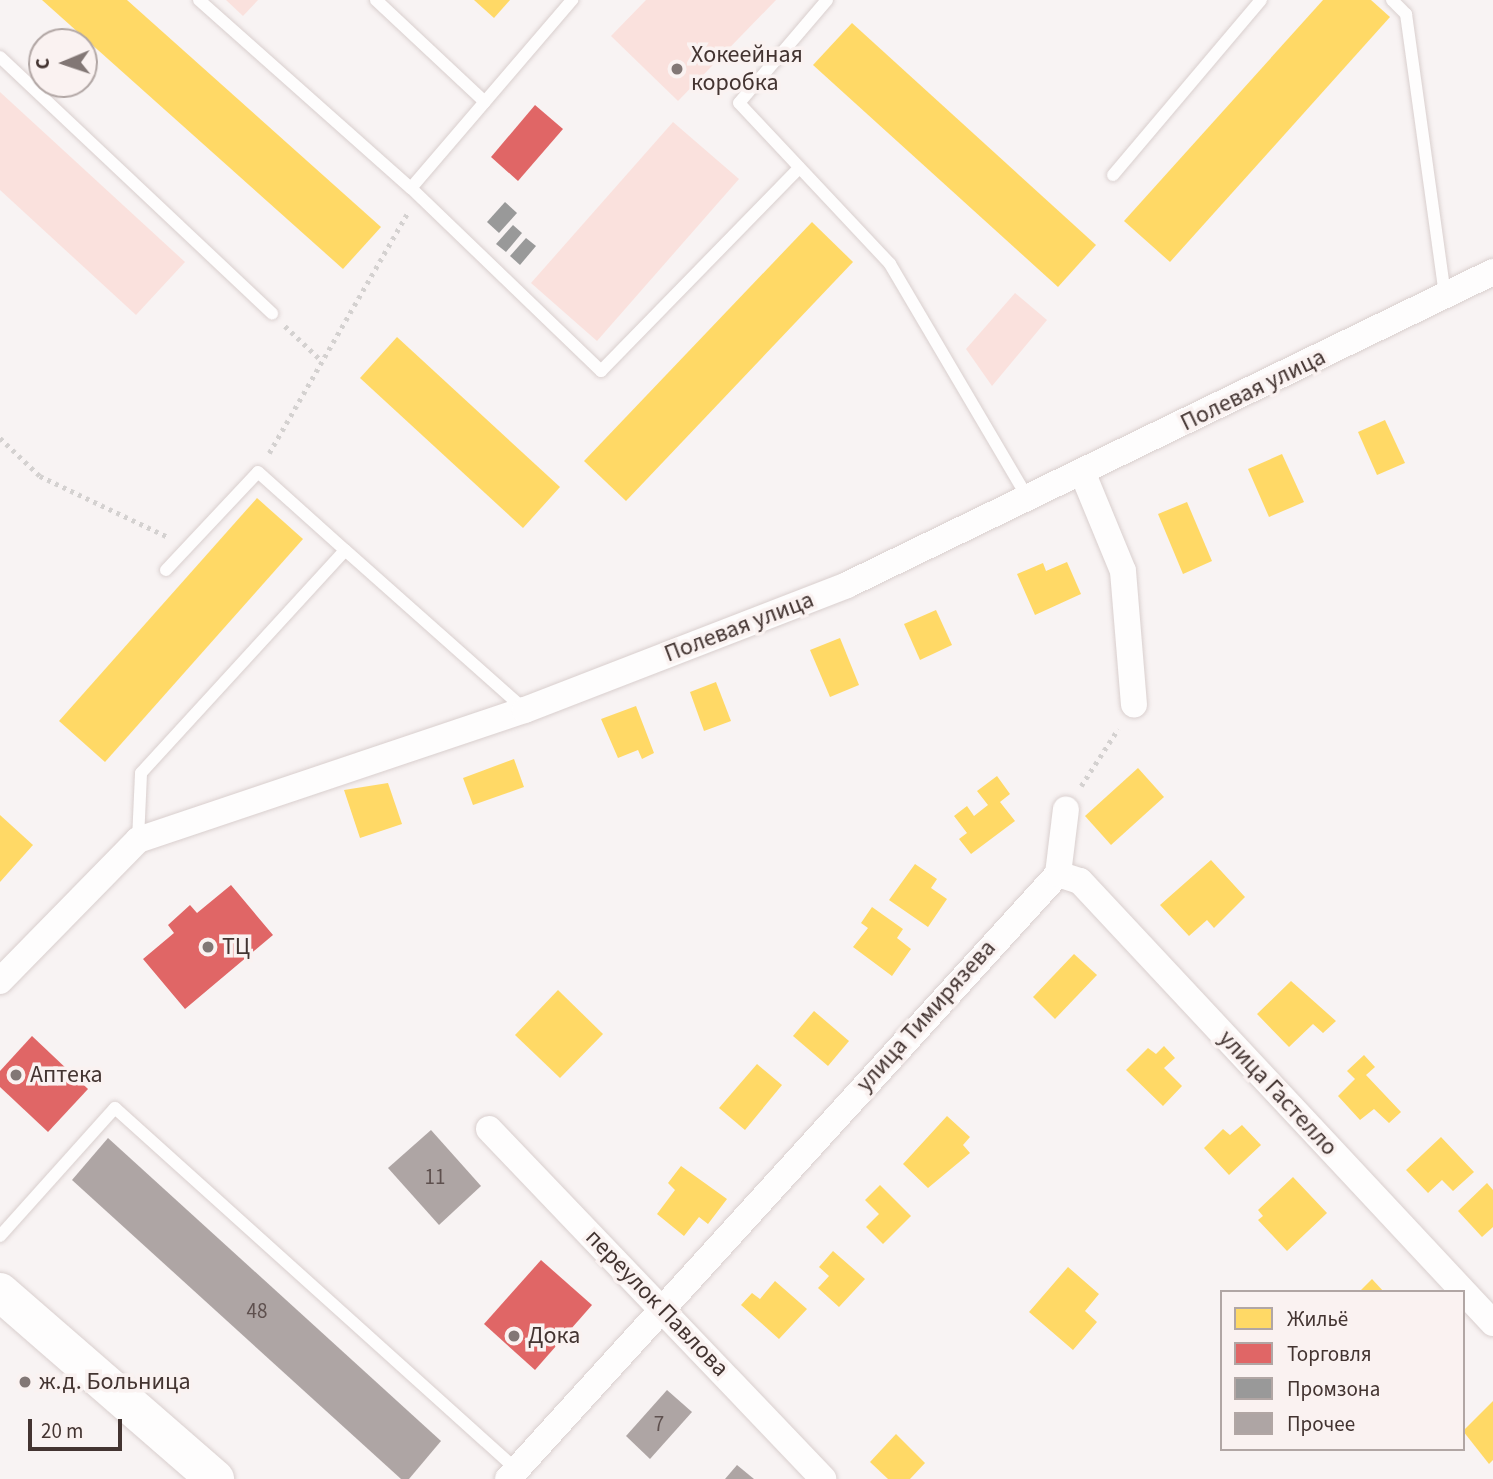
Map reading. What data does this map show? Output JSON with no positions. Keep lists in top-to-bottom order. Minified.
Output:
{"streets":{"street":["Полевая улица","улица Тимирязева","улица Гастелло","переулок Павлова"]},"crossings":[["улица Тимирязева","улица Гастелло"],["улица Тимирязева","переулок Павлова"]],"places":["Хокеейная коробка","ТЦ","Аптека","Дока","ж.д. Больница"],"house_numbers":["11","48","7"],"legend":["Жильё","Торговля","Промзона","Прочее"],"scale_bar":"20 m","north":"left"}
